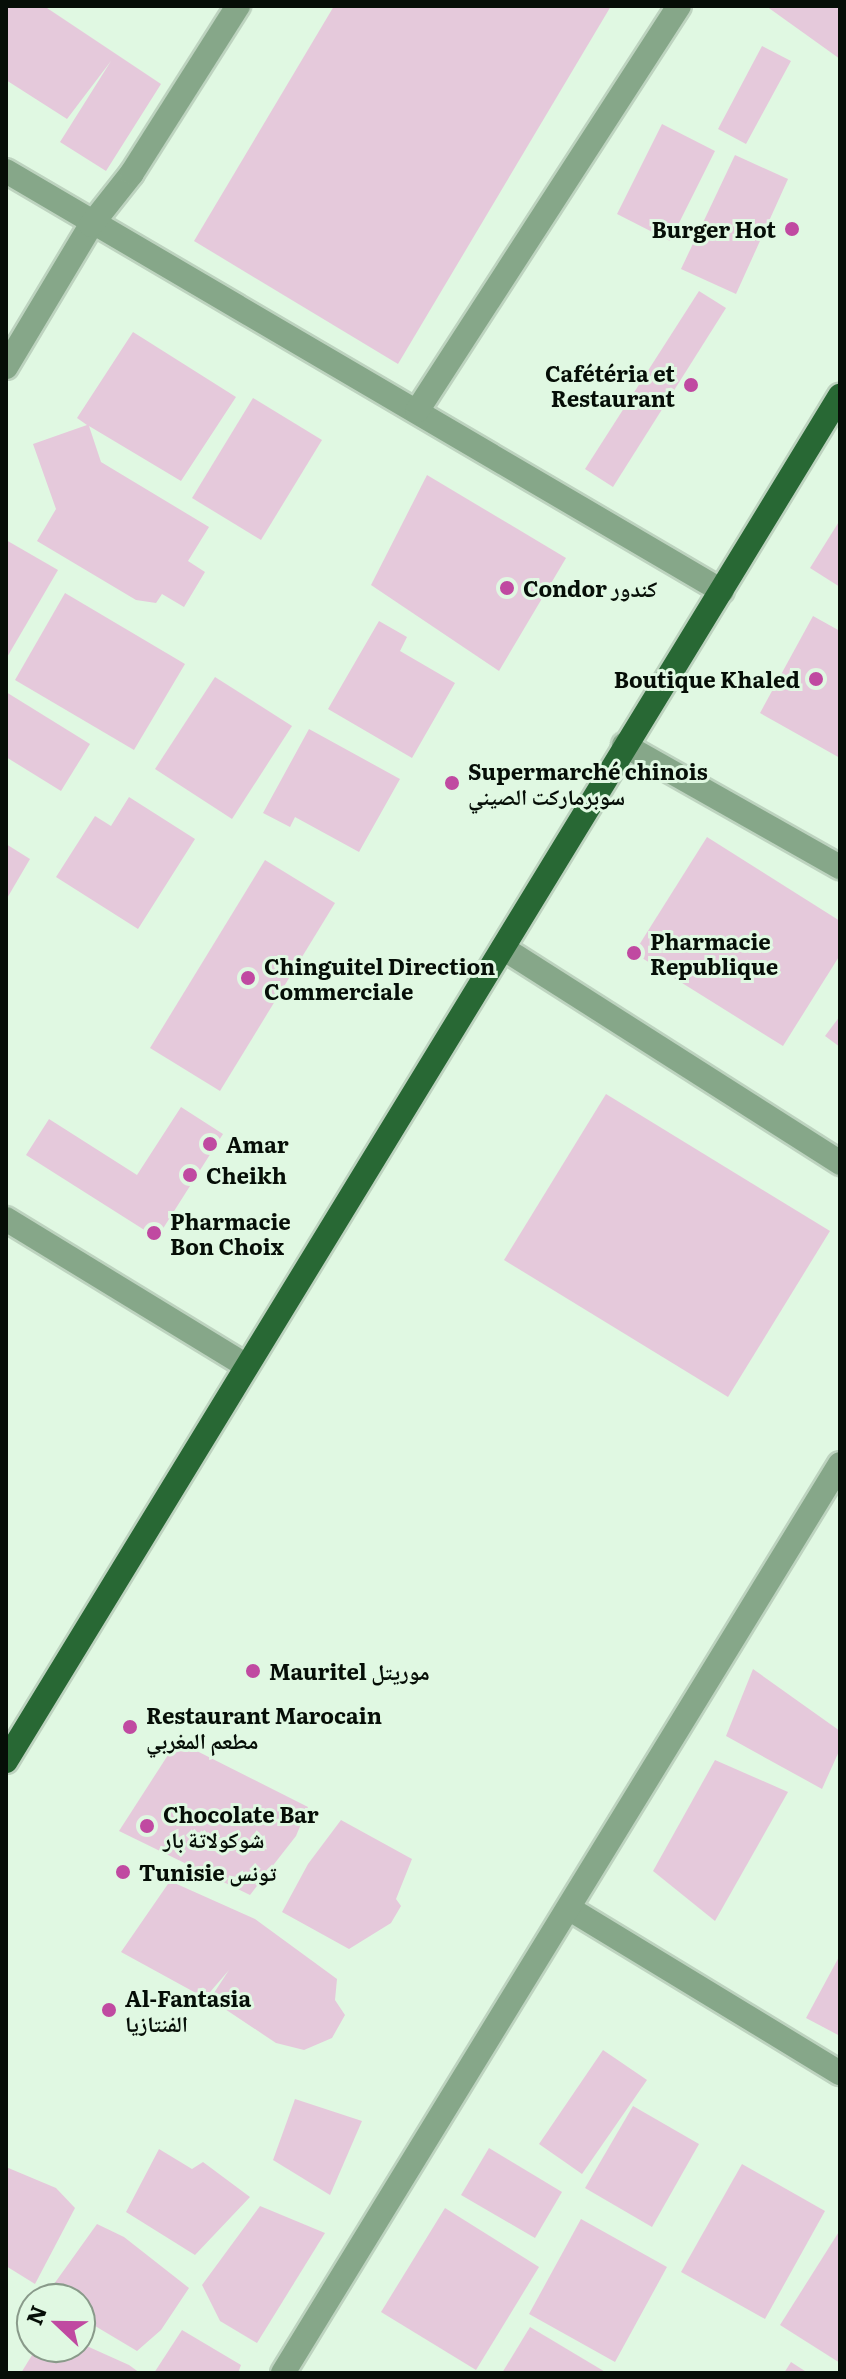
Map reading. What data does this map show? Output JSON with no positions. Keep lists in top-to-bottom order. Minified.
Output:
{"places":["Burger Hot","Cafétéria et Restaurant","Condor كندور","Boutique Khaled","Supermarché chinois سوبرماركت الصيني","Pharmacie Republique","Chinguitel Direction Commerciale","Amar","Cheikh","Pharmacie Bon Choix","Mauritel موريتل","Restaurant Marocain مطعم المغربي","Chocolate Bar شوكولاتة بار","Tunisie تونس","Al-Fantasia الفنتازيا"],"north":"left"}
